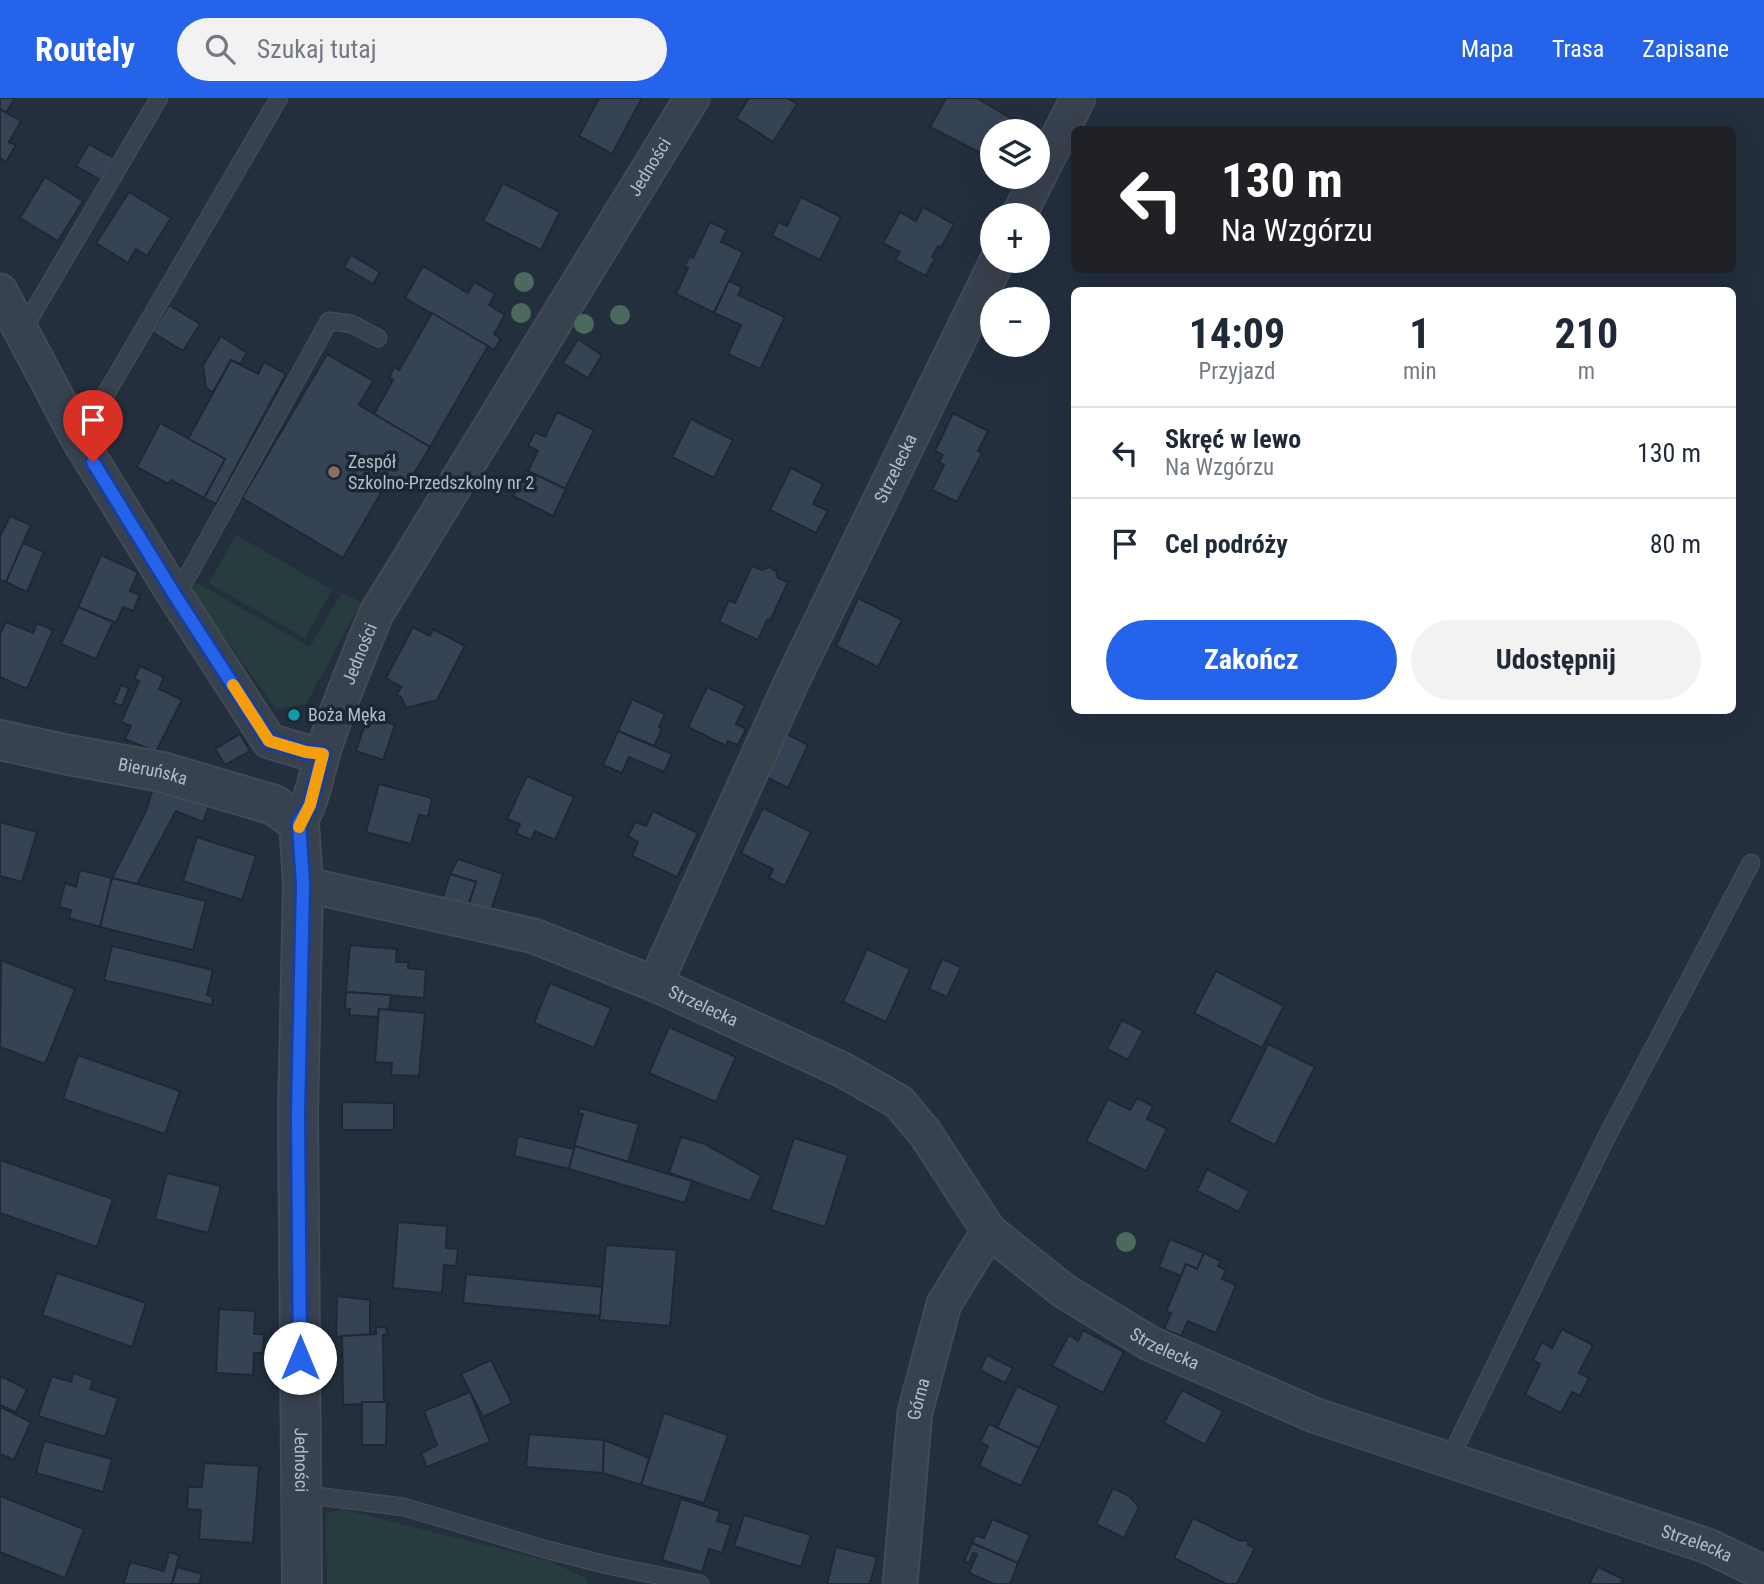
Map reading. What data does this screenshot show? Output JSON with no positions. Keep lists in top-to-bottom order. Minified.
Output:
{"streets":{"street":["Jedności","Strzelecka","Bieruńska","Górna"]},"crossings":[["Jedności","Strzelecka"],["Jedności","Bieruńska"],["Strzelecka","Górna"]],"places":["Zespół Szkolno-Przedszkolny nr 2","Boża Męka"],"page":{"header":"Routely","search":"Szukaj tutaj","nav":["Mapa","Trasa","Zapisane"],"map_buttons":["+","−"],"turn":["130 m","Na Wzgórzu"],"eta":["14:09","Przyjazd","1","min","210","m"],"list":[{"name":"Skręć w lewo","note":"Na Wzgórzu","value":"130 m"},{"name":"Cel podróży","value":"80 m"}],"buttons":["Zakończ","Udostępnij"]}}
